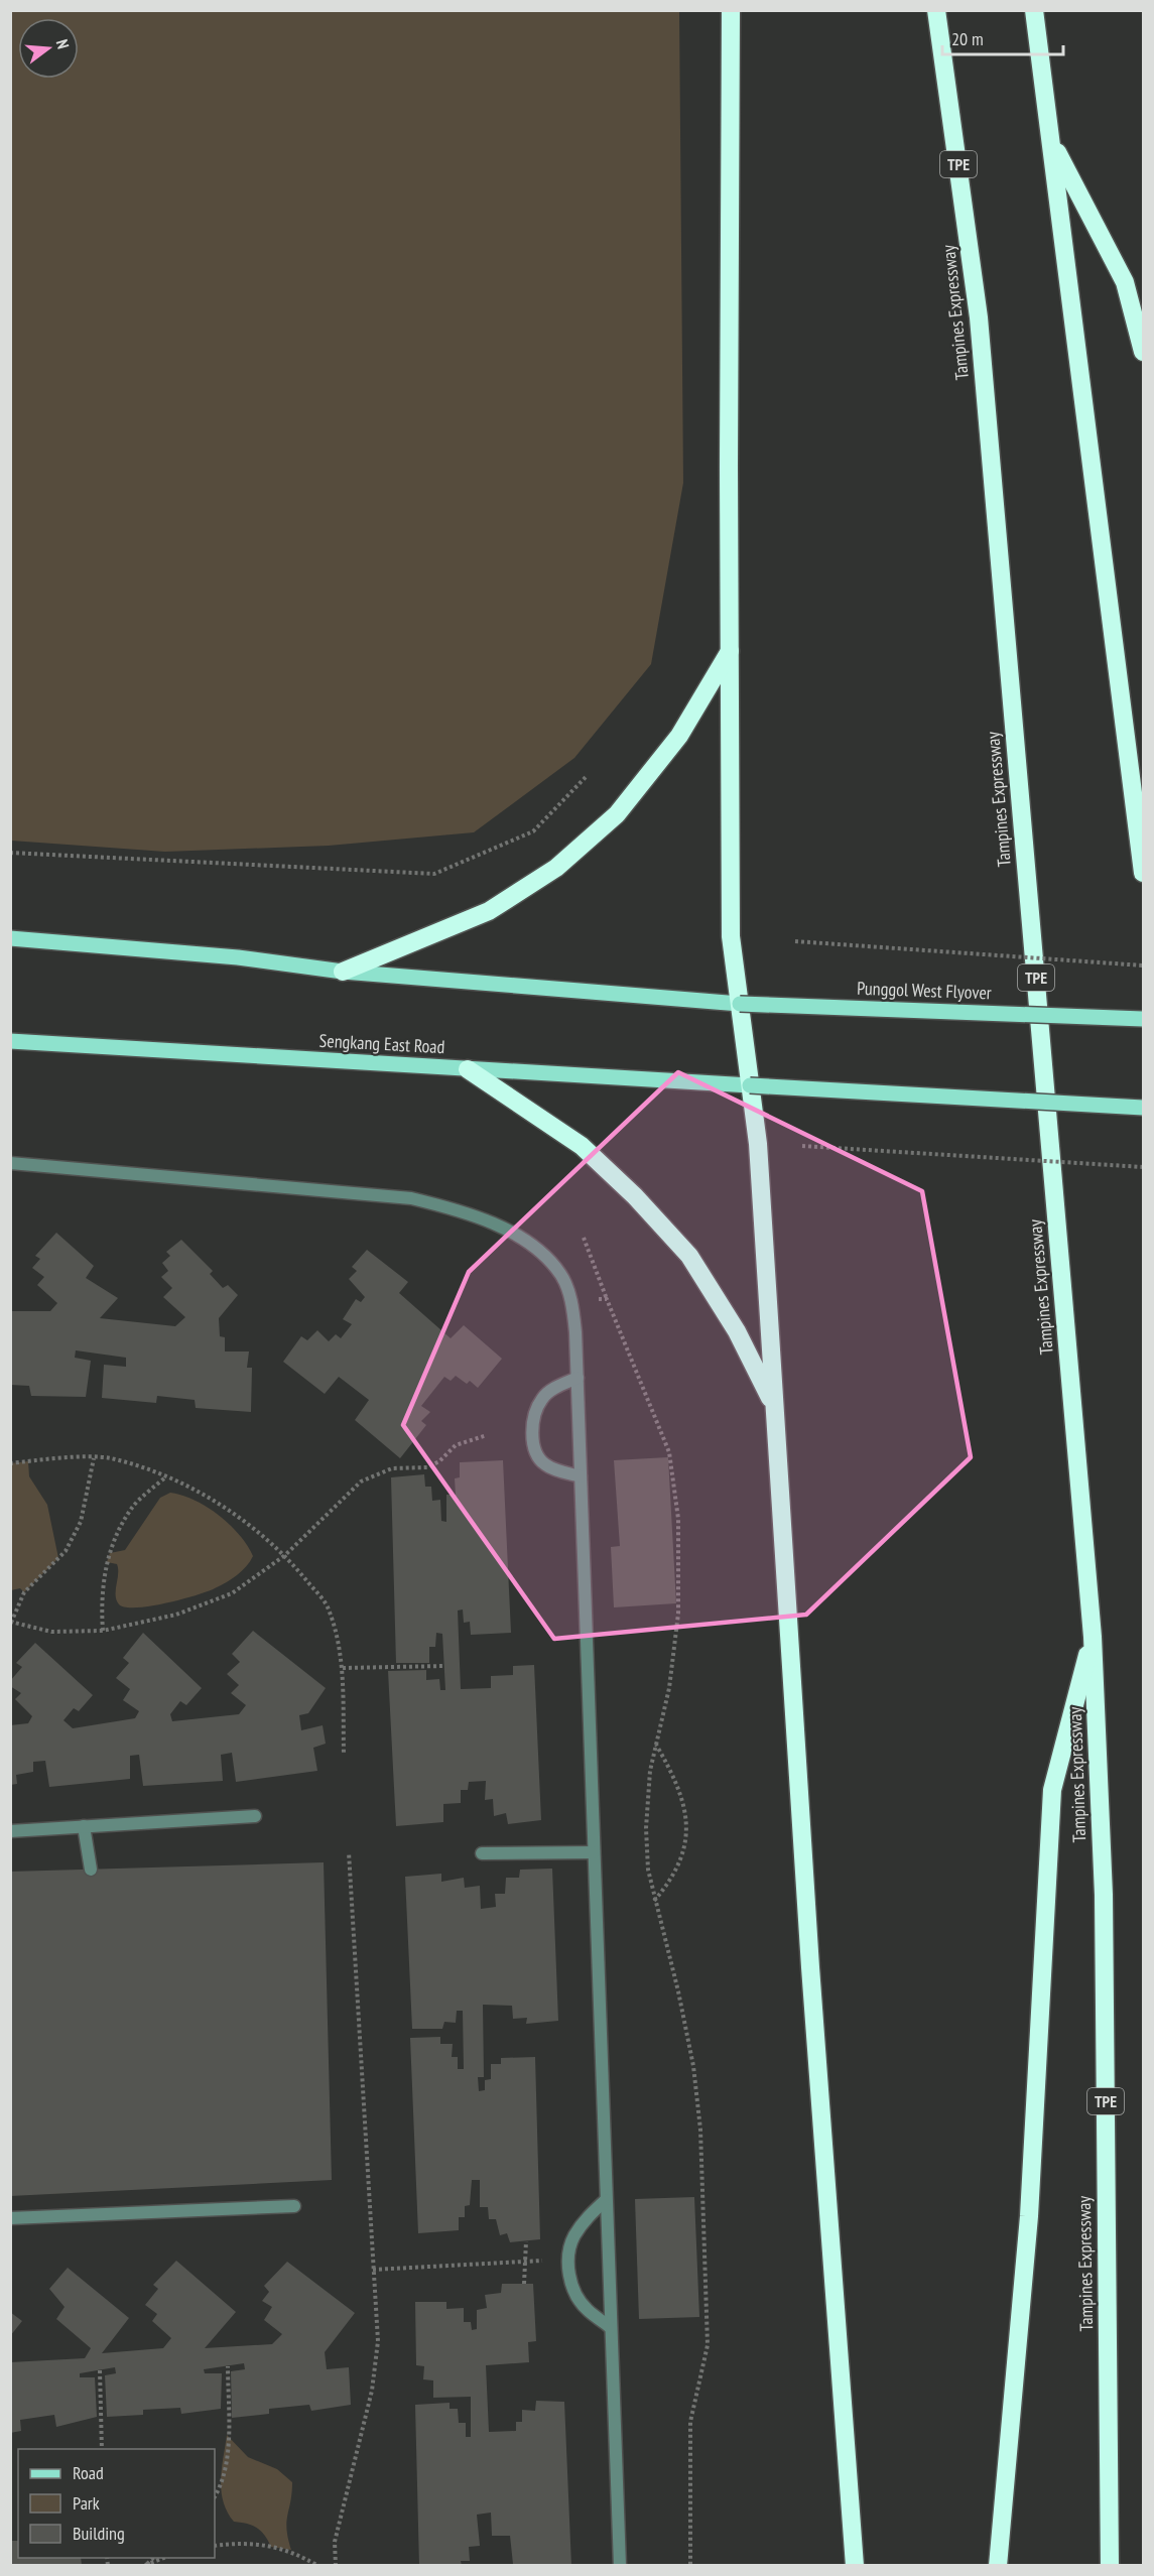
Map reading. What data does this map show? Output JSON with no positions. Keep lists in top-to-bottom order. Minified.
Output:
{"streets":{"highway":["TPE","Tampines Expressway"],"main road":["Punggol West Flyover","Sengkang East Road"]},"legend":["Road","Park","Building"],"scale_bar":"20 m","north":"right"}
